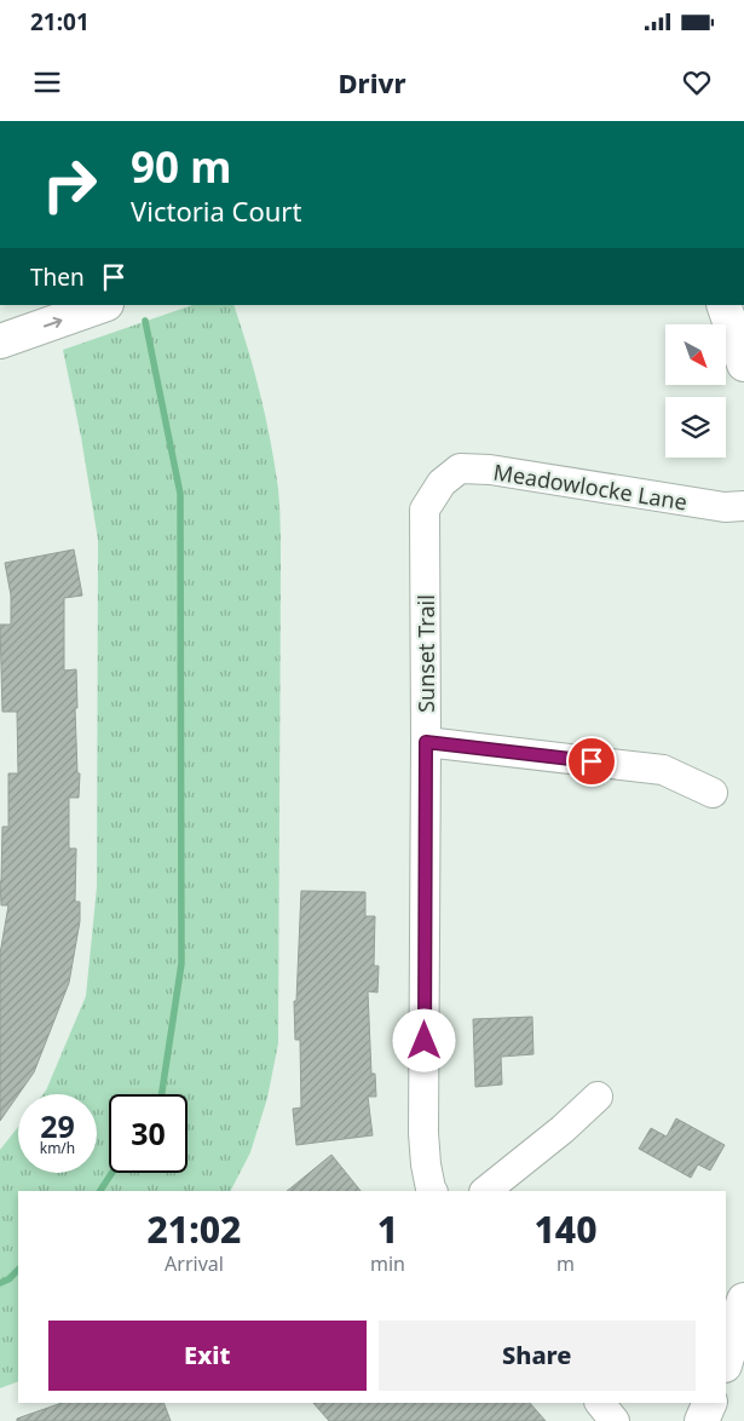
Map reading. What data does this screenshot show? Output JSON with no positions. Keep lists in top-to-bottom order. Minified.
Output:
{"streets":{"street":["Meadowlocke Lane","Sunset Trail"]},"crossings":[["Meadowlocke Lane","Sunset Trail"]],"north":"bottom right","page":{"status":"21:01","header":"Drivr","turn":["90 m","Victoria Court"],"then":"Then","speed":"29 km/h","limit":"30","eta":["21:02","Arrival","1","min","140","m"],"buttons":["Exit","Share"]}}
